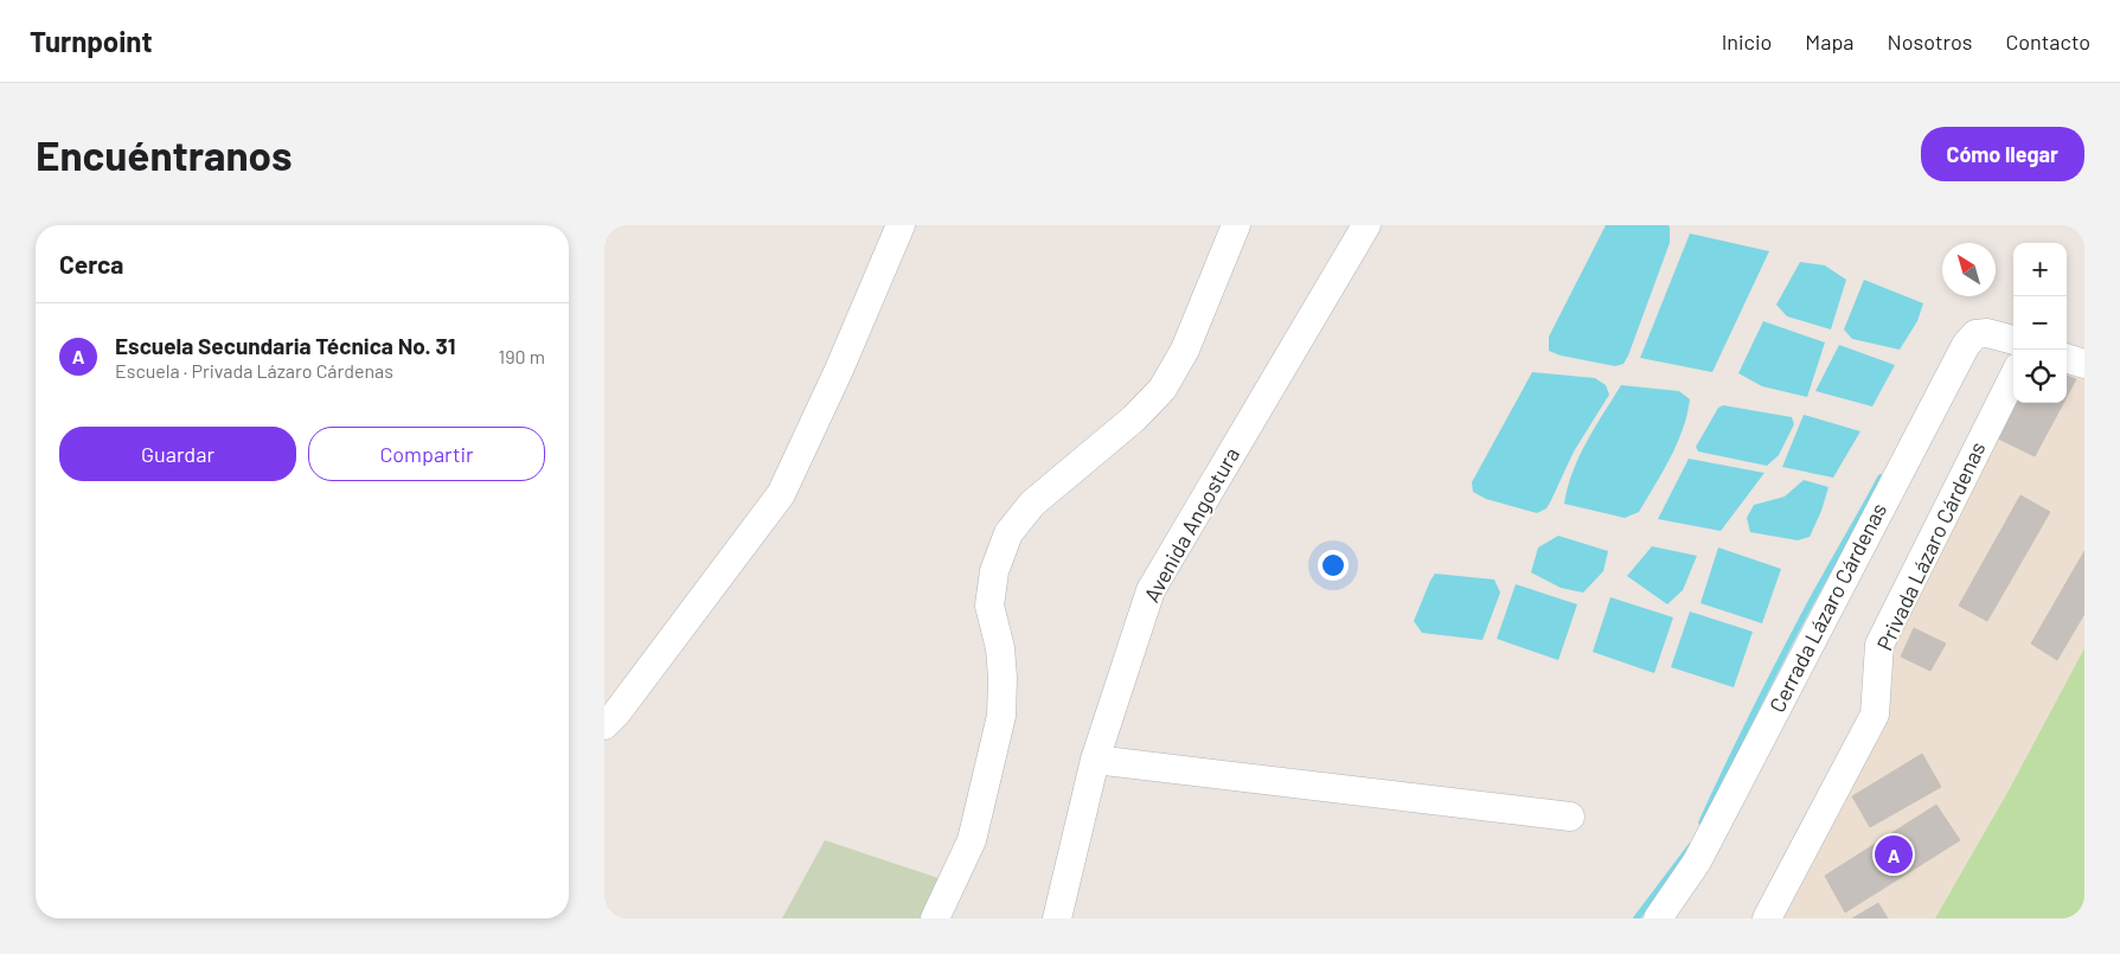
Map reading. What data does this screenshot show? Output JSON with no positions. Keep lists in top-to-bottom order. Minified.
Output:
{"streets":{"street":["Avenida Angostura","Privada Lázaro Cárdenas","Cerrada Lázaro Cárdenas"]},"north":"top left","page":{"header":"Turnpoint","nav":["Inicio","Mapa","Nosotros","Contacto"],"buttons":["Cómo llegar",["Guardar","Compartir"]],"title":"Encuéntranos","heading":"Cerca","map_buttons":["+","−"],"list":[{"mark":"A","name":"Escuela Secundaria Técnica No. 31","note":"Escuela · Privada Lázaro Cárdenas","value":"190 m"}],"pins":"A"}}
